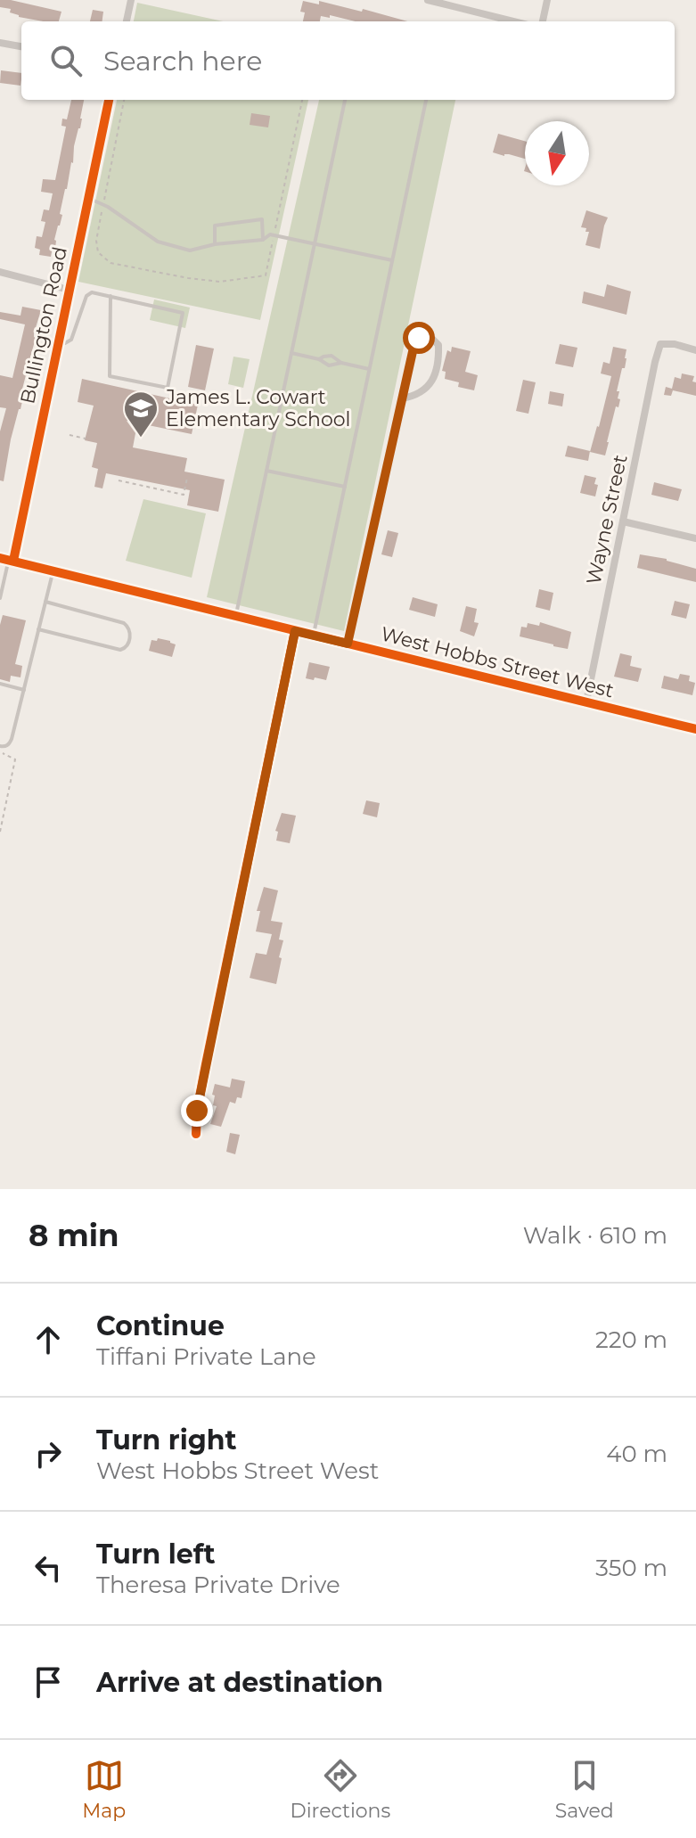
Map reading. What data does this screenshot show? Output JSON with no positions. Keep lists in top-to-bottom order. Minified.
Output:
{"streets":{"street":["Bullington Road","Wayne Street","West Hobbs Street West"]},"crossings":[["Bullington Road","West Hobbs Street West"],["Wayne Street","West Hobbs Street West"]],"places":{"school or university":["James L. Cowart Elementary School"]},"north":"bottom","page":{"search":"Search here","heading":["8 min","Walk · 610 m"],"list":[["Continue","Tiffani Private Lane","220 m"],["Turn right","West Hobbs Street West","40 m"],["Turn left","Theresa Private Drive","350 m"],"Arrive at destination"],"nav":["Map","Directions","Saved"]}}
